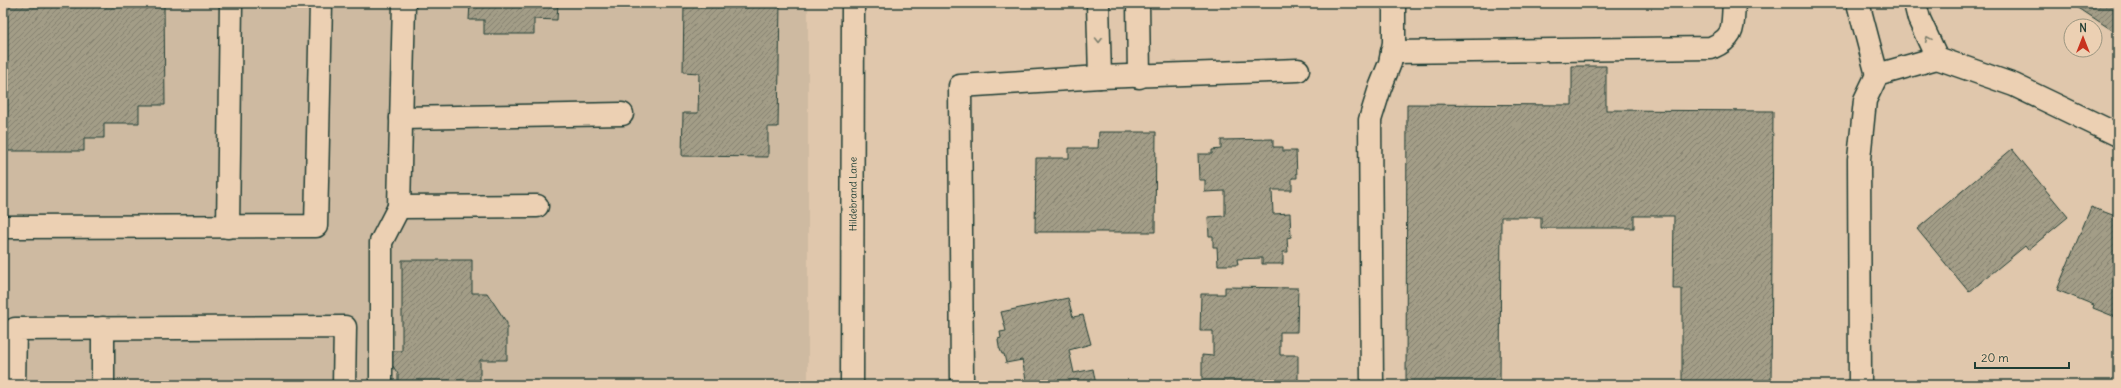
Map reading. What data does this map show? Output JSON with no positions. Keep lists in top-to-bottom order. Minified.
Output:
{"streets":{"street":["Hildebrand Lane"]},"scale_bar":"20 m","north":"top"}
